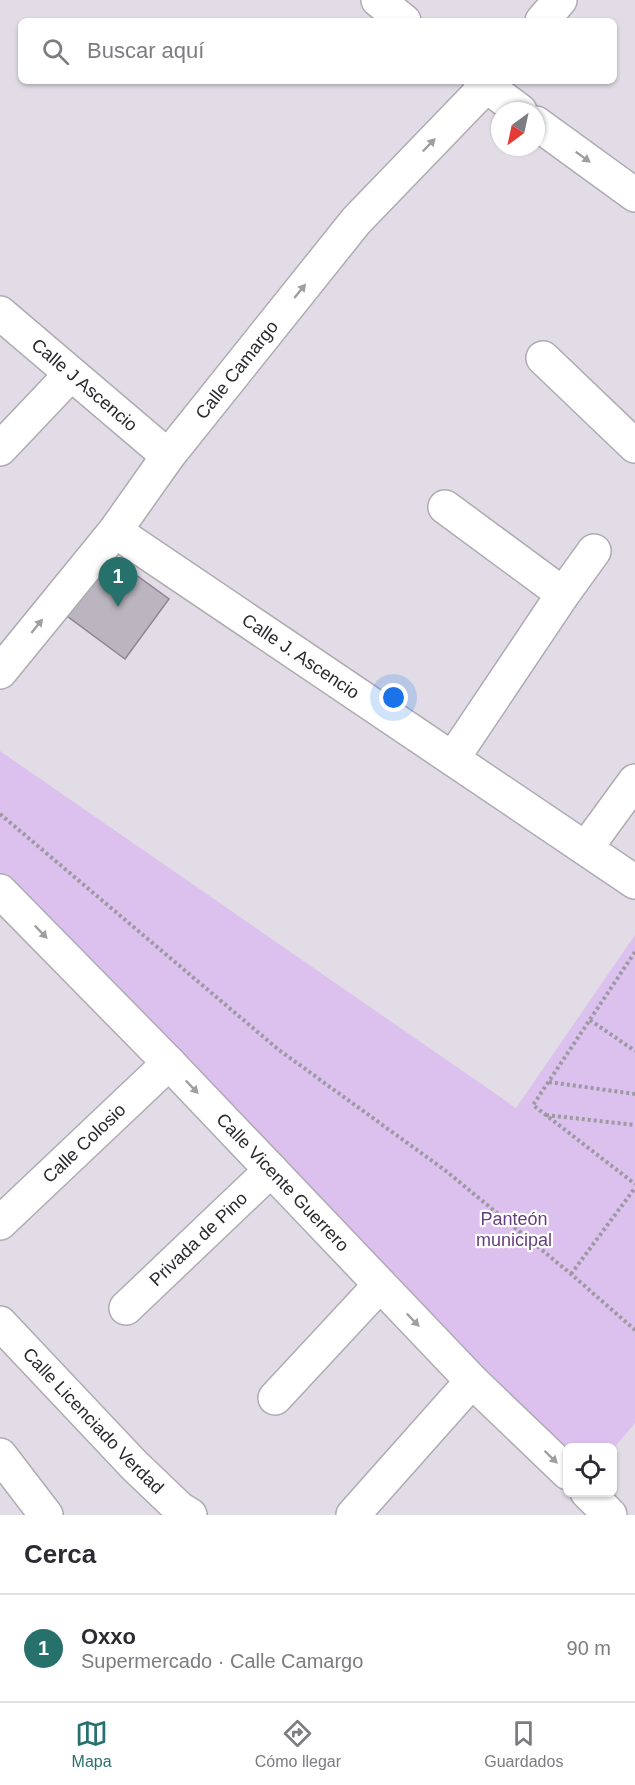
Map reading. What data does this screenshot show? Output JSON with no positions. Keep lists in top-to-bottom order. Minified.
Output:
{"streets":{"street":["Calle Camargo","Calle J Ascencio","Calle J. Ascencio","Calle Colosio","Calle Vicente Guerrero","Privada de Pino","Calle Licenciado Verdad"]},"crossings":[["Calle Camargo","Calle J Ascencio"],["Calle Camargo","Calle J. Ascencio"],["Calle Colosio","Calle Vicente Guerrero"],["Calle Vicente Guerrero","Privada de Pino"]],"one_way":["Calle Camargo","Calle Vicente Guerrero"],"parks":["Panteón municipal"],"north":"bottom left","page":{"search":"Buscar aquí","pins":"1","heading":"Cerca","list":[{"mark":"1","name":"Oxxo","note":"Supermercado · Calle Camargo","value":"90 m"}],"nav":["Mapa","Cómo llegar","Guardados"]}}
